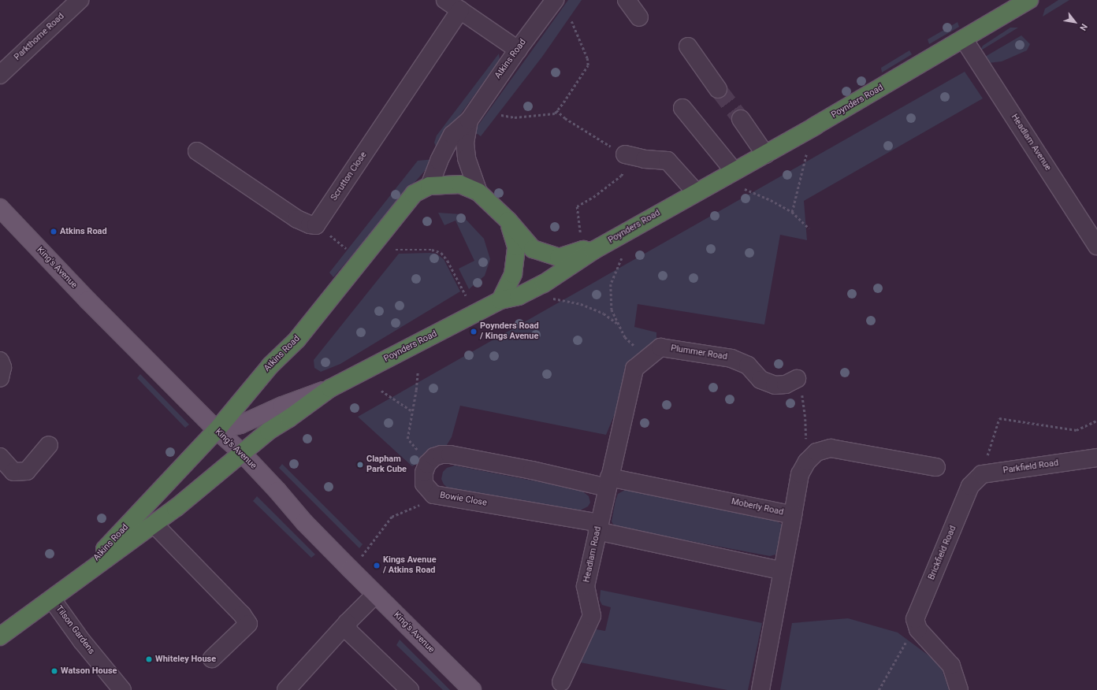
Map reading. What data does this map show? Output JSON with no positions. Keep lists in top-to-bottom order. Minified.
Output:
{"streets":{"highway":["Atkins Road","Poynders Road"],"main road":["King's Avenue"],"street":["Parkthorne Road","Headlam Avenue","Scrutton Close","Plummer Road","Parkfield Road","Bowie Close","Moberly Road","Brickfield Road","Headlam Road","Tilson Gardens"]},"crossings":[["Atkins Road","Poynders Road"],["Atkins Road","King's Avenue"],["Atkins Road","Tilson Gardens"],["Poynders Road","Headlam Avenue"],["Poynders Road","King's Avenue"],["Plummer Road","Moberly Road"],["Plummer Road","Headlam Road"],["Parkfield Road","Brickfield Road"],["Bowie Close","Headlam Road"],["Moberly Road","Headlam Road"]],"places":["Atkins Road","Poynders Road / Kings Avenue","Clapham Park Cube","Kings Avenue / Atkins Road","Whiteley House","Watson House"],"north":"bottom right"}
